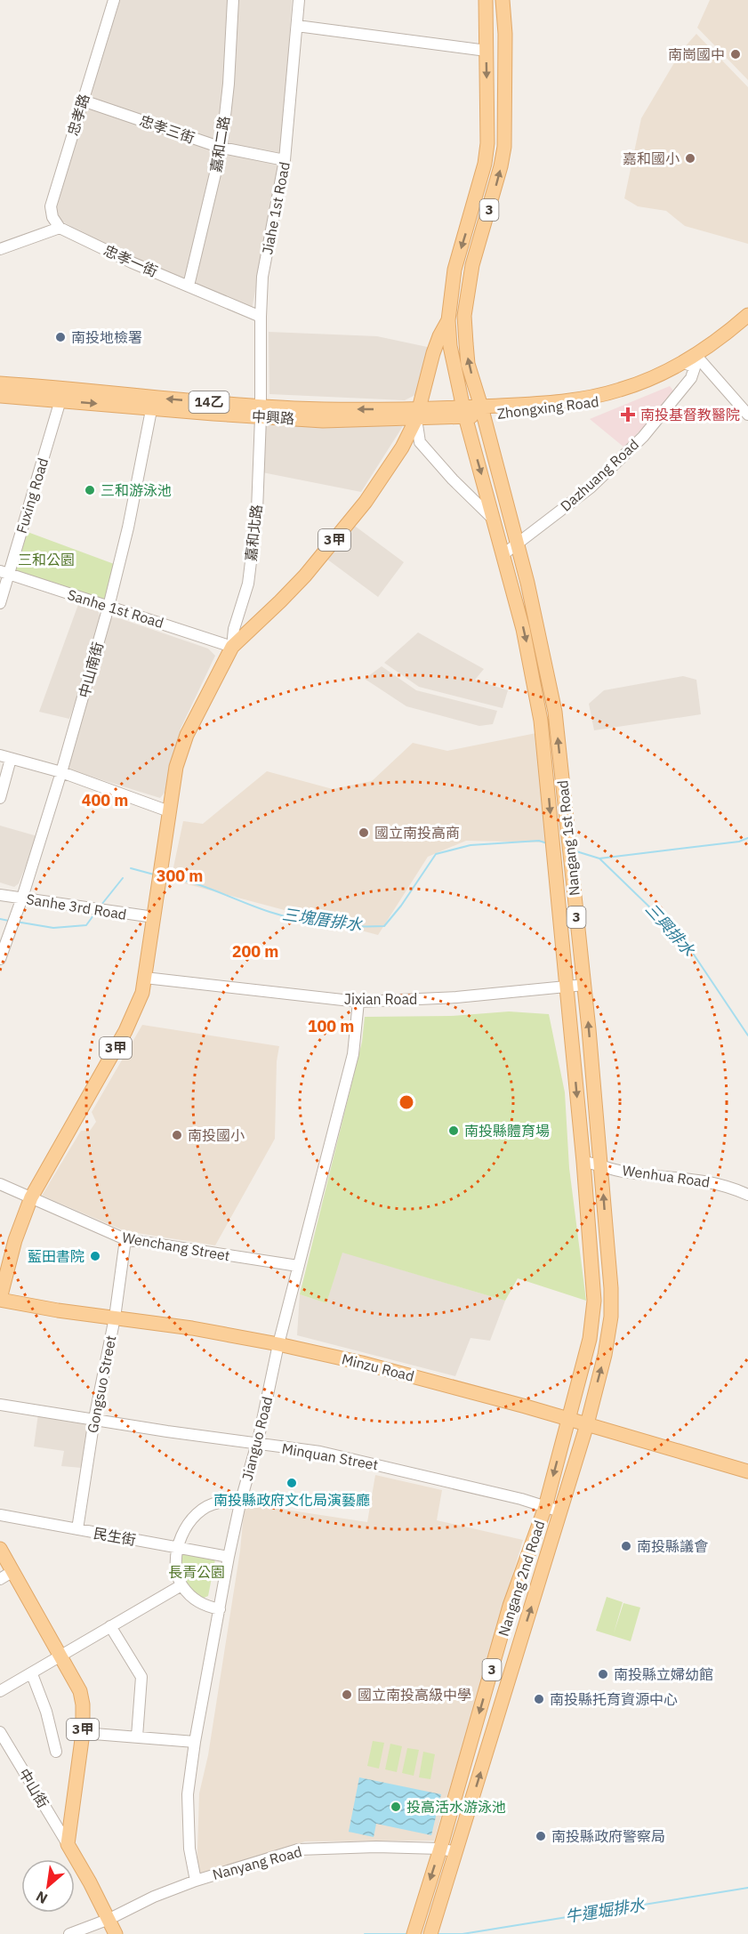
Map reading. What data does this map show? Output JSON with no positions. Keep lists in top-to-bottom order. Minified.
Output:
{"streets":{"main road":["3","14乙","Zhongxing Road","中興路","Dazhuang Road","3甲","Nangang 1st Road","Minzu Road","Nangang 2nd Road"],"street":["忠孝路","忠孝三街","嘉和二路","Jiahe 1st Road","忠孝一街","Fuxing Road","嘉和北路","Sanhe 1st Road","中山南街","Sanhe 3rd Road","Jixian Road","Wenhua Road","Wenchang Street","Gongsuo Street","Jianguo Road","Minquan Street","民生街","中山街","Nanyang Road"]},"crossings":[["忠孝路","忠孝三街"],["忠孝路","忠孝一街"],["忠孝三街","嘉和二路"],["忠孝三街","Jiahe 1st Road"],["嘉和二路","忠孝一街"],["Jiahe 1st Road","忠孝一街"],["Jiahe 1st Road","中興路"],["Jiahe 1st Road","嘉和北路"],["3","Zhongxing Road"],["3","中興路"],["3","3甲"],["3","Nangang 1st Road"],["Zhongxing Road","中興路"],["Zhongxing Road","Dazhuang Road"],["Zhongxing Road","Nangang 1st Road"],["中興路","Fuxing Road"],["中興路","嘉和北路"],["中興路","3甲"],["中興路","中山南街"],["中興路","Nangang 1st Road"],["Dazhuang Road","Nangang 1st Road"],["Fuxing Road","Sanhe 1st Road"],["嘉和北路","3甲"],["嘉和北路","Sanhe 1st Road"],["3甲","Sanhe 1st Road"],["3甲","Sanhe 3rd Road"],["3甲","Jixian Road"],["3甲","Wenchang Street"],["3甲","Minzu Road"],["3甲","中山街"],["Sanhe 1st Road","中山南街"],["中山南街","Sanhe 3rd Road"],["Nangang 1st Road","Jixian Road"],["Nangang 1st Road","Wenhua Road"],["Nangang 1st Road","Minzu Road"],["Nangang 1st Road","Nangang 2nd Road"],["Jixian Road","Jianguo Road"],["Wenchang Street","Gongsuo Street"],["Wenchang Street","Jianguo Road"],["Minzu Road","Gongsuo Street"],["Minzu Road","Jianguo Road"],["Minzu Road","Nangang 2nd Road"],["Gongsuo Street","Minquan Street"],["Gongsuo Street","民生街"],["Jianguo Road","Minquan Street"],["Jianguo Road","民生街"],["Jianguo Road","Nanyang Road"],["Minquan Street","Nangang 2nd Road"],["Nangang 2nd Road","Nanyang Road"]],"water":["三塊厝排水","三興排水","牛運堀排水"],"parks":["三和公園","長青公園"],"places":{"other":["南崗國中","嘉和國小","南投地檢署","三和游泳池","國立南投高商","南投縣體育場","南投國小","藍田書院","南投縣政府文化局演藝廳","南投縣議會","南投縣立婦幼館","國立南投高級中學","南投縣托育資源中心","投高活水游泳池","南投縣政府警察局"],"health":["南投基督教醫院"]},"north":"bottom left","rings":["400 m","300 m","200 m","100 m"]}
